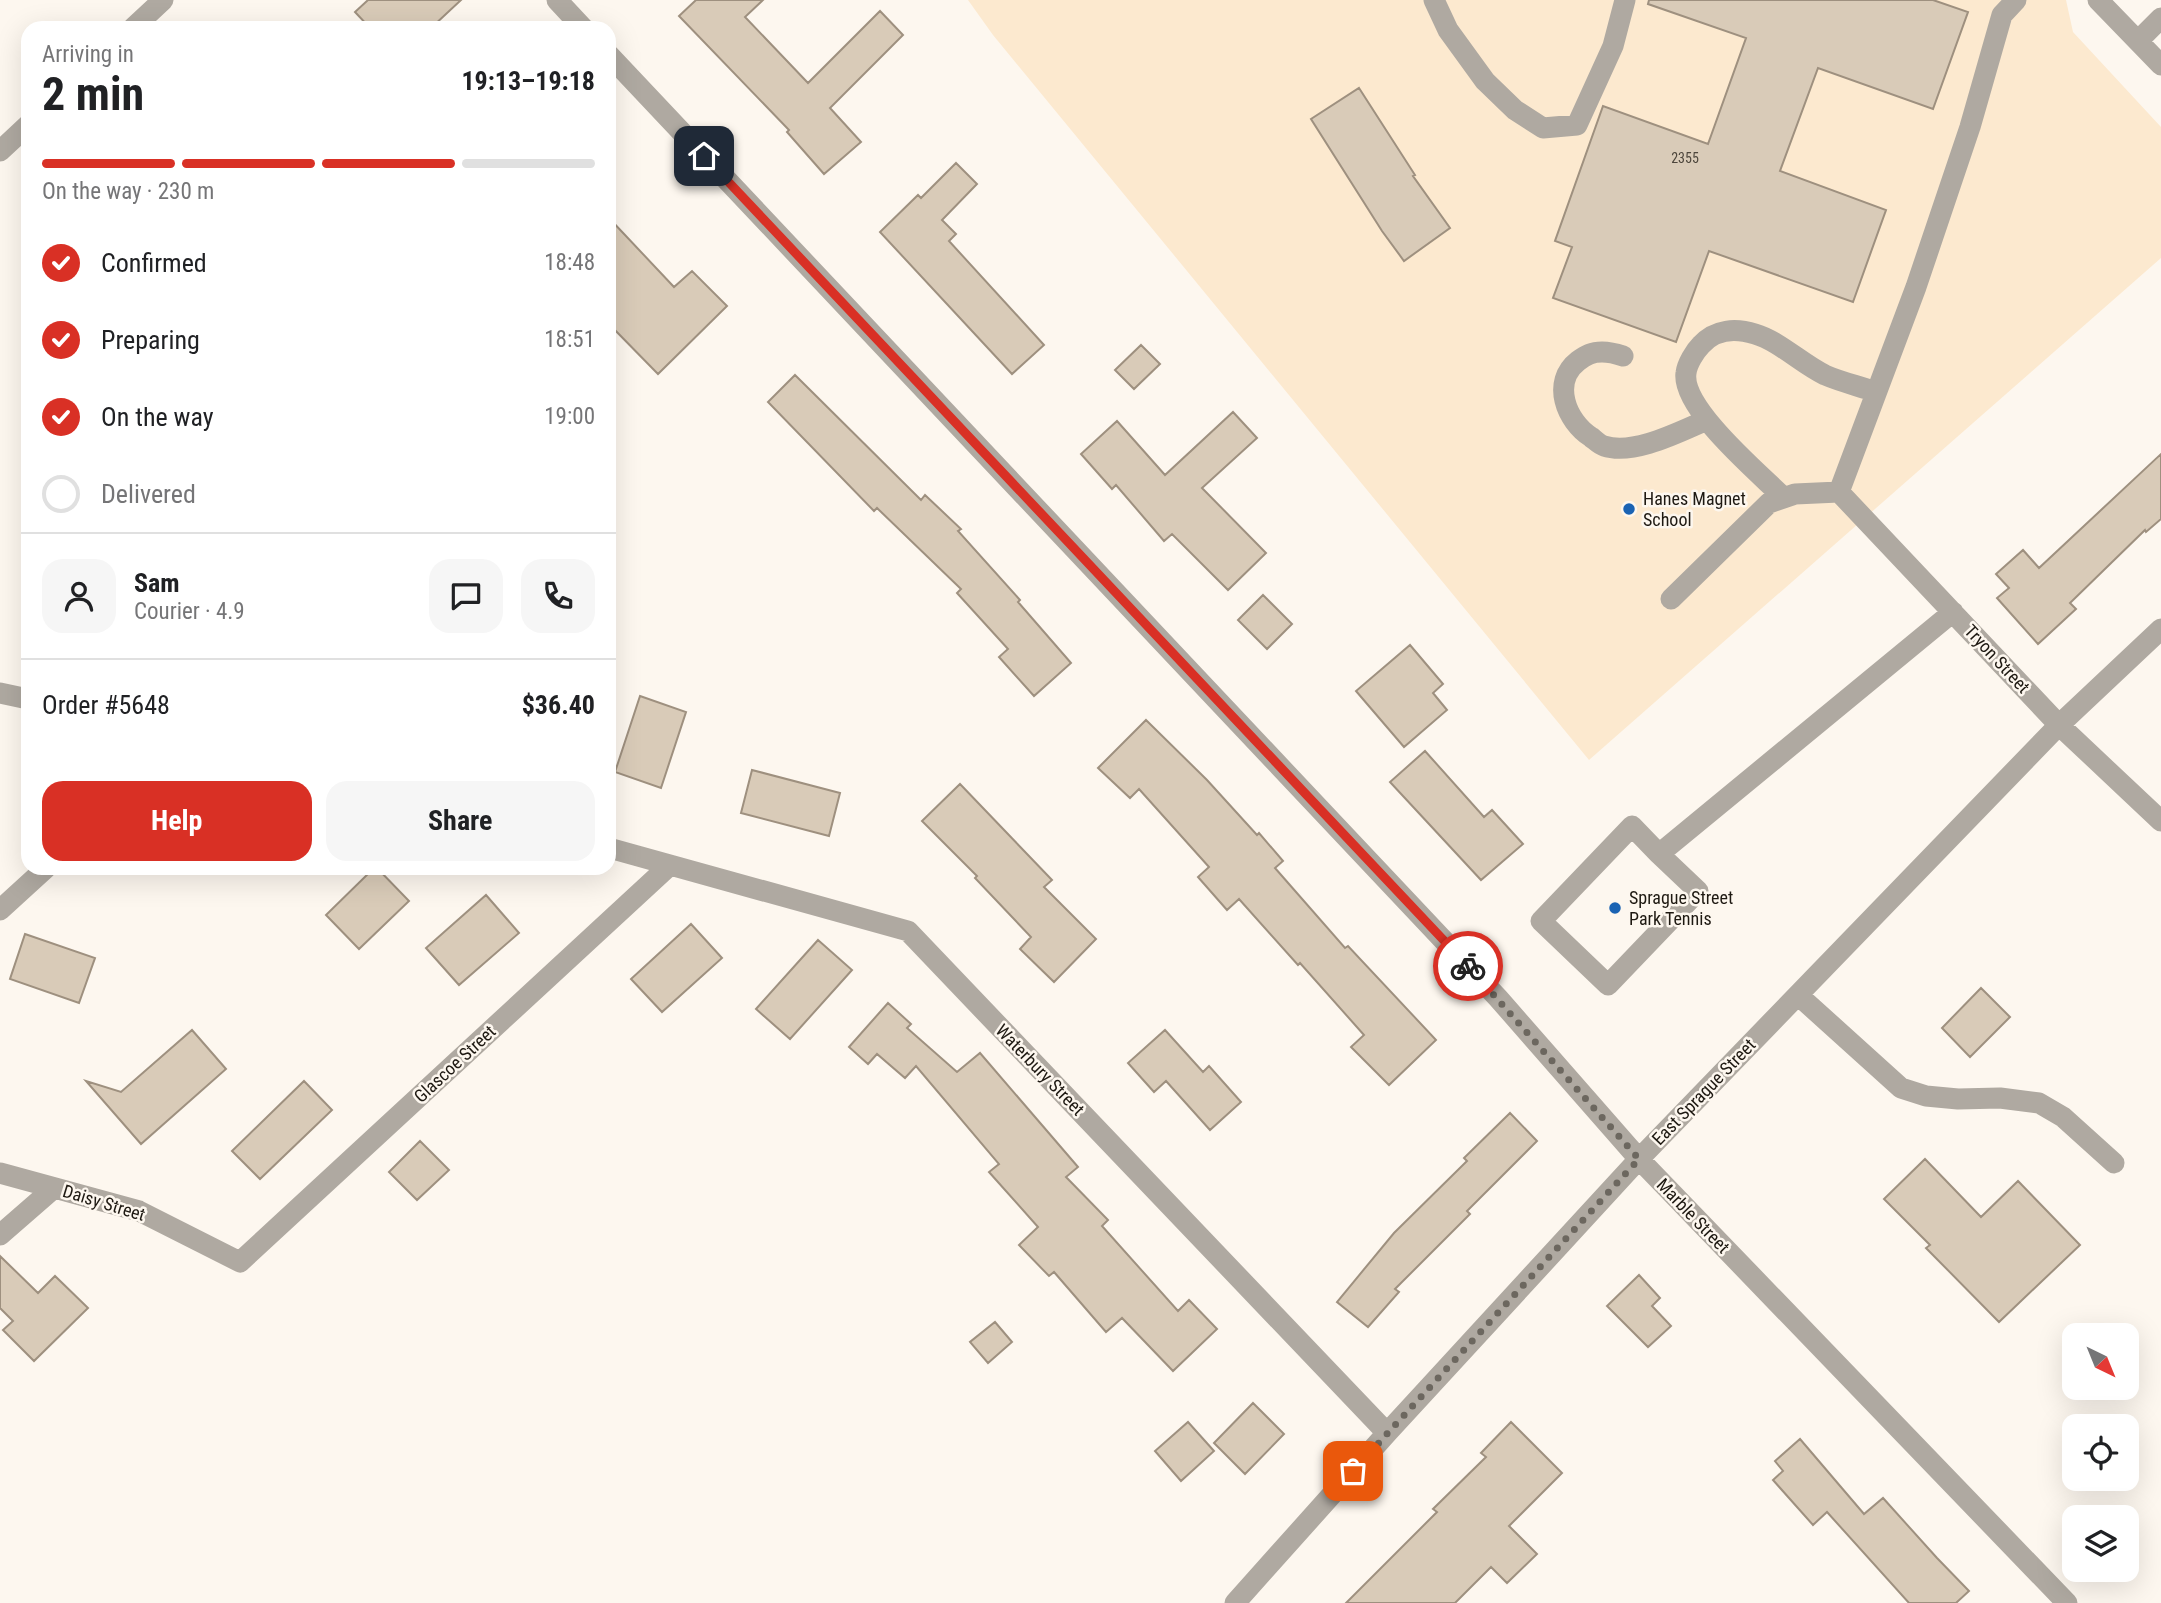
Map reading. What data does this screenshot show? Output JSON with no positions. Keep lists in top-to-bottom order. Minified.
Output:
{"streets":{"street":["Tryon Street","Glascoe Street","Waterbury Street","East Sprague Street","Daisy Street","Marble Street"]},"crossings":[["Tryon Street","East Sprague Street"],["Glascoe Street","Waterbury Street"],["Glascoe Street","Daisy Street"],["Waterbury Street","East Sprague Street"],["East Sprague Street","Marble Street"]],"places":["Hanes Magnet School","Sprague Street Park Tennis"],"house_numbers":["2355"],"north":"bottom right","page":{"heading":["2 min","Arriving in","19:13–19:18"],"panel":["Sam","Courier · 4.9","Order #5648","$36.40"],"bar":"On the way · 230 m","list":[["Confirmed","18:48"],["Preparing","18:51"],["On the way","19:00"],"Delivered"],"buttons":["Help","Share"]}}
